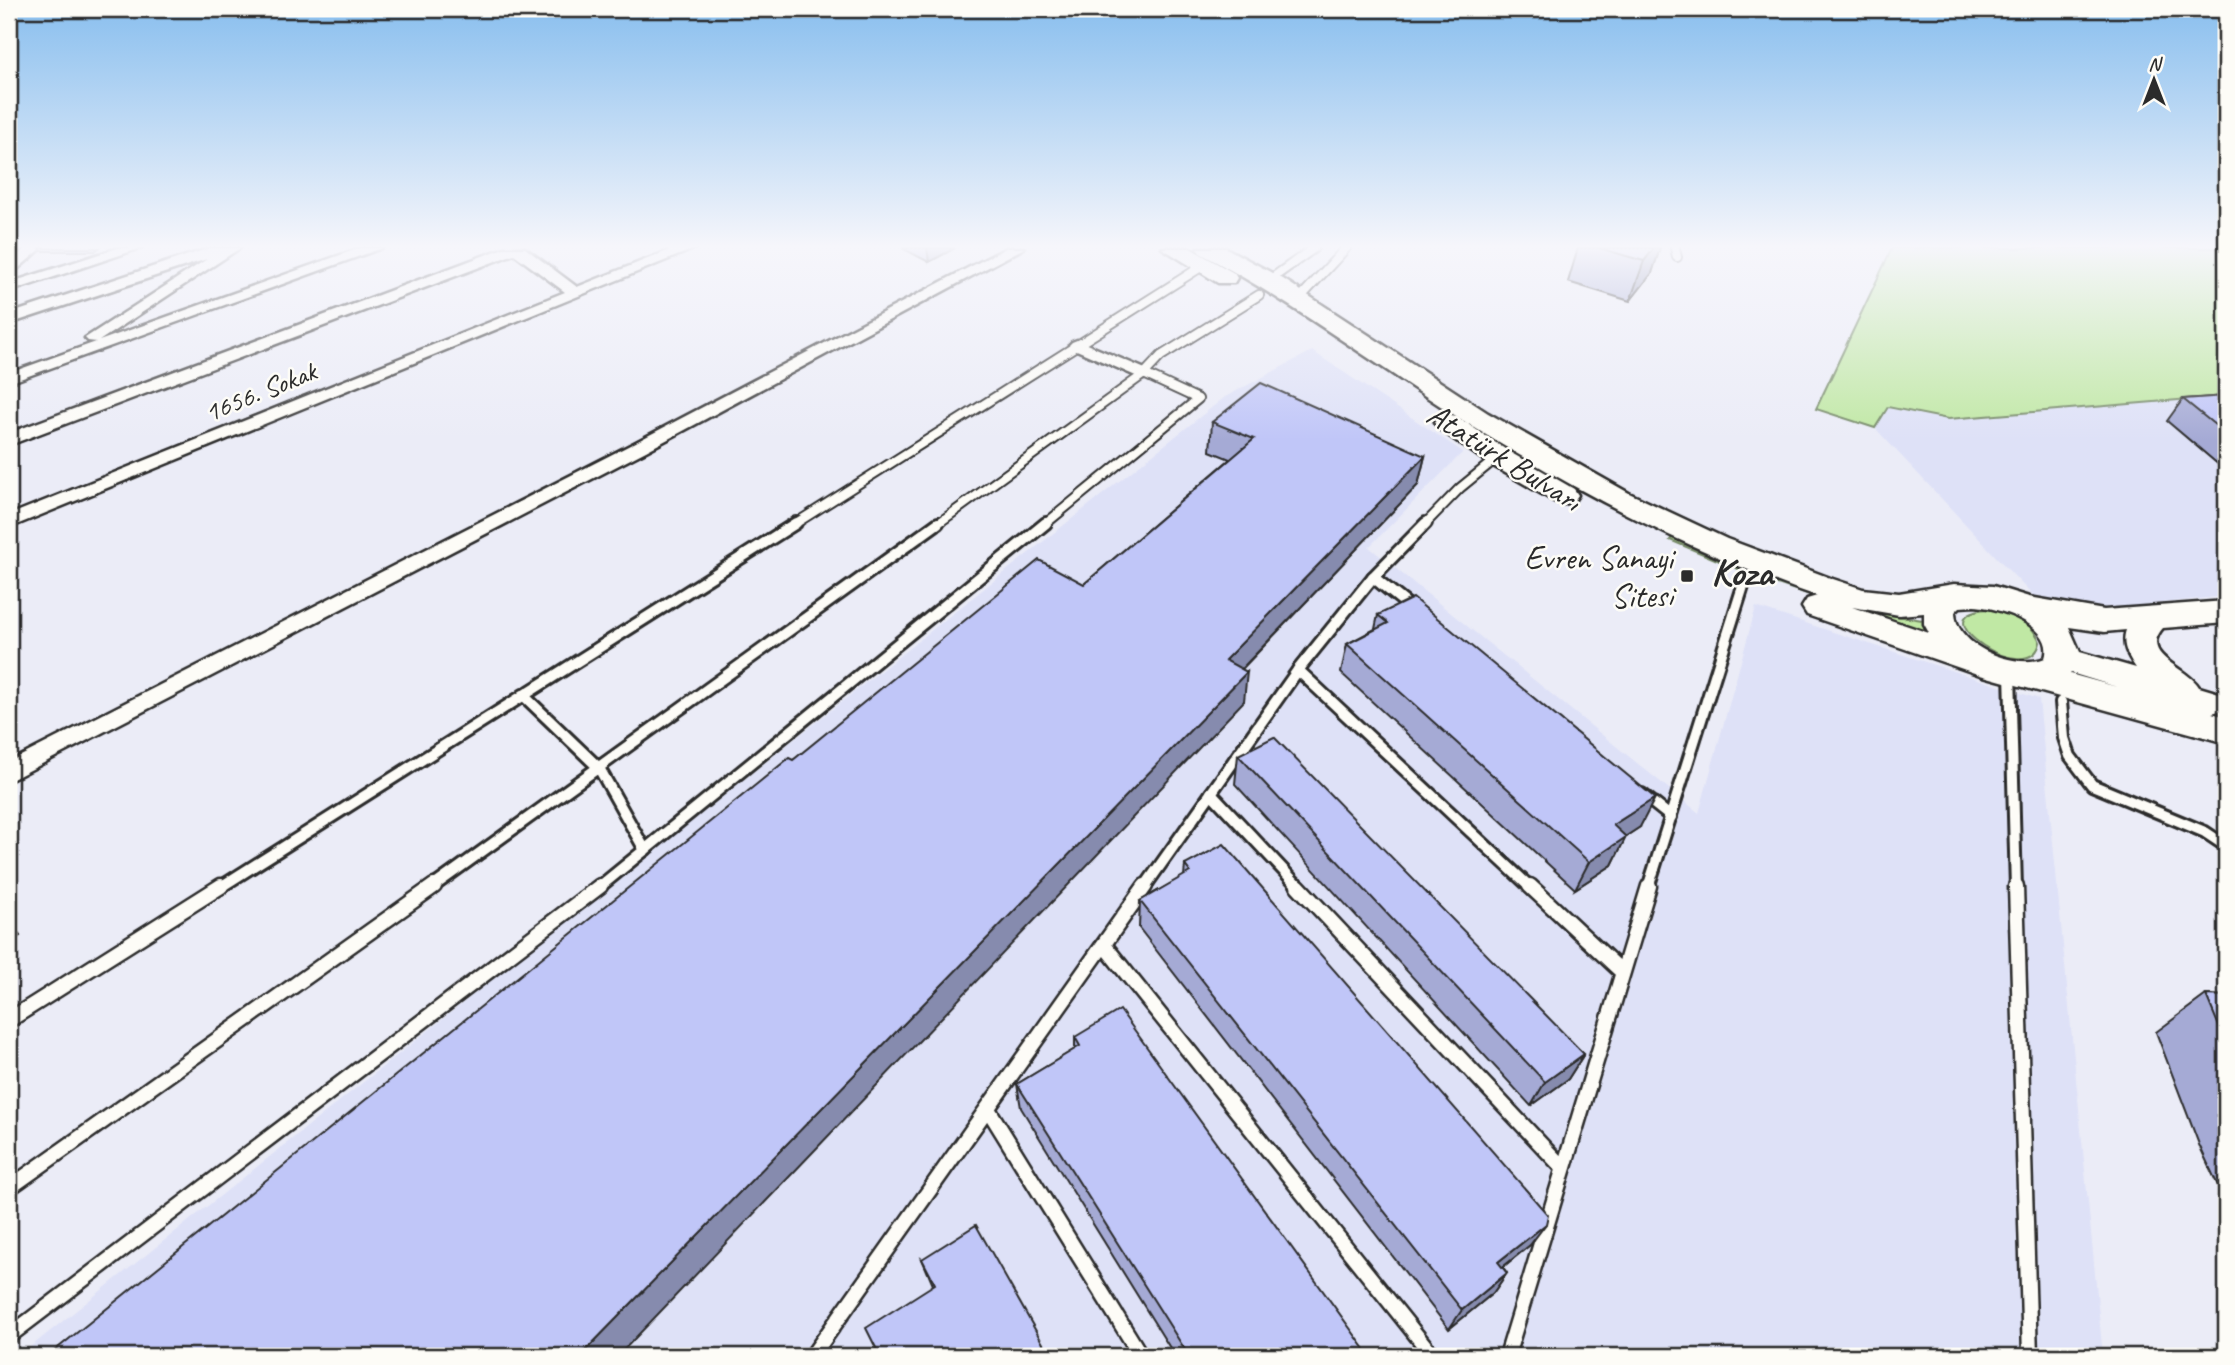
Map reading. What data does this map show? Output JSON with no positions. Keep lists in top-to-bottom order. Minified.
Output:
{"streets":{"main road":["Atatürk Bulvarı"],"street":["1656. Sokak"]},"districts":["Koza"],"places":{"transit":["Evren Sanayi Sitesi"]},"north":"top"}
